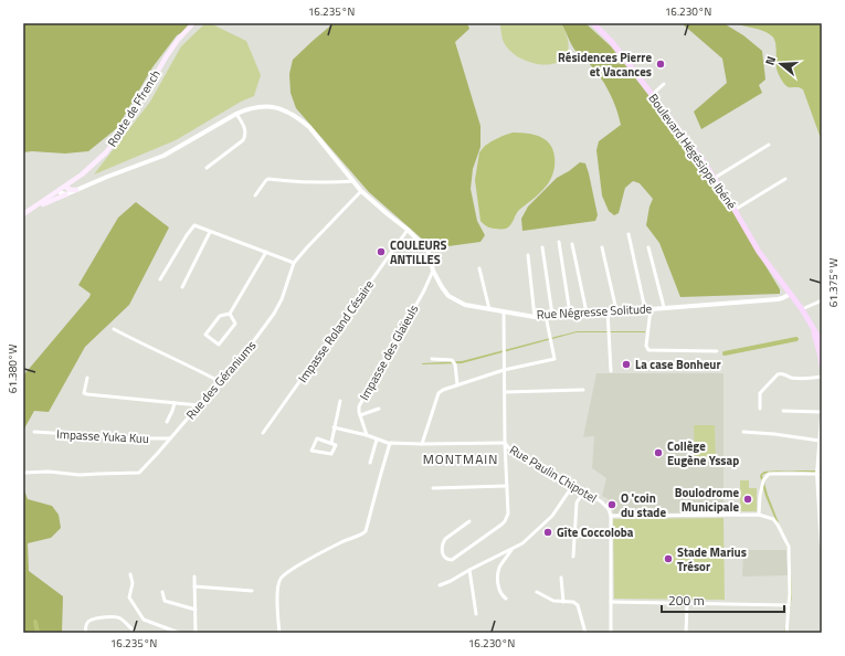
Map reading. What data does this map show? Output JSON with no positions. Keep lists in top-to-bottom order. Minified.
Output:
{"streets":{"main road":["Route de Ffrench","Boulevard Hégésippe Ibéné"],"street":["Rue Négresse Solitude","Impasse Roland Césaire","Impasse des Glaïeuls","Rue des Géraniums","Impasse Yuka Kuu","Rue Paulin Chipotel"]},"crossings":[["Boulevard Hégésippe Ibéné","Rue Négresse Solitude"],["Rue Négresse Solitude","Impasse Roland Césaire"],["Rue Négresse Solitude","Impasse des Glaïeuls"],["Rue Négresse Solitude","Rue des Géraniums"],["Rue Négresse Solitude","Rue Paulin Chipotel"],["Rue des Géraniums","Impasse Yuka Kuu"]],"districts":["MONTMAIN"],"places":["Résidences Pierre et Vacances","COULEURS ANTILLES","La case Bonheur","Collège Eugène Yssap","Boulodrome Municipale","O 'coin du stade","Gîte Coccoloba","Stade Marius Trésor"],"scale_bar":"200 m","north":"left","coordinates":["16.235°N","16.230°N","61.375°W","61.380°W"]}
